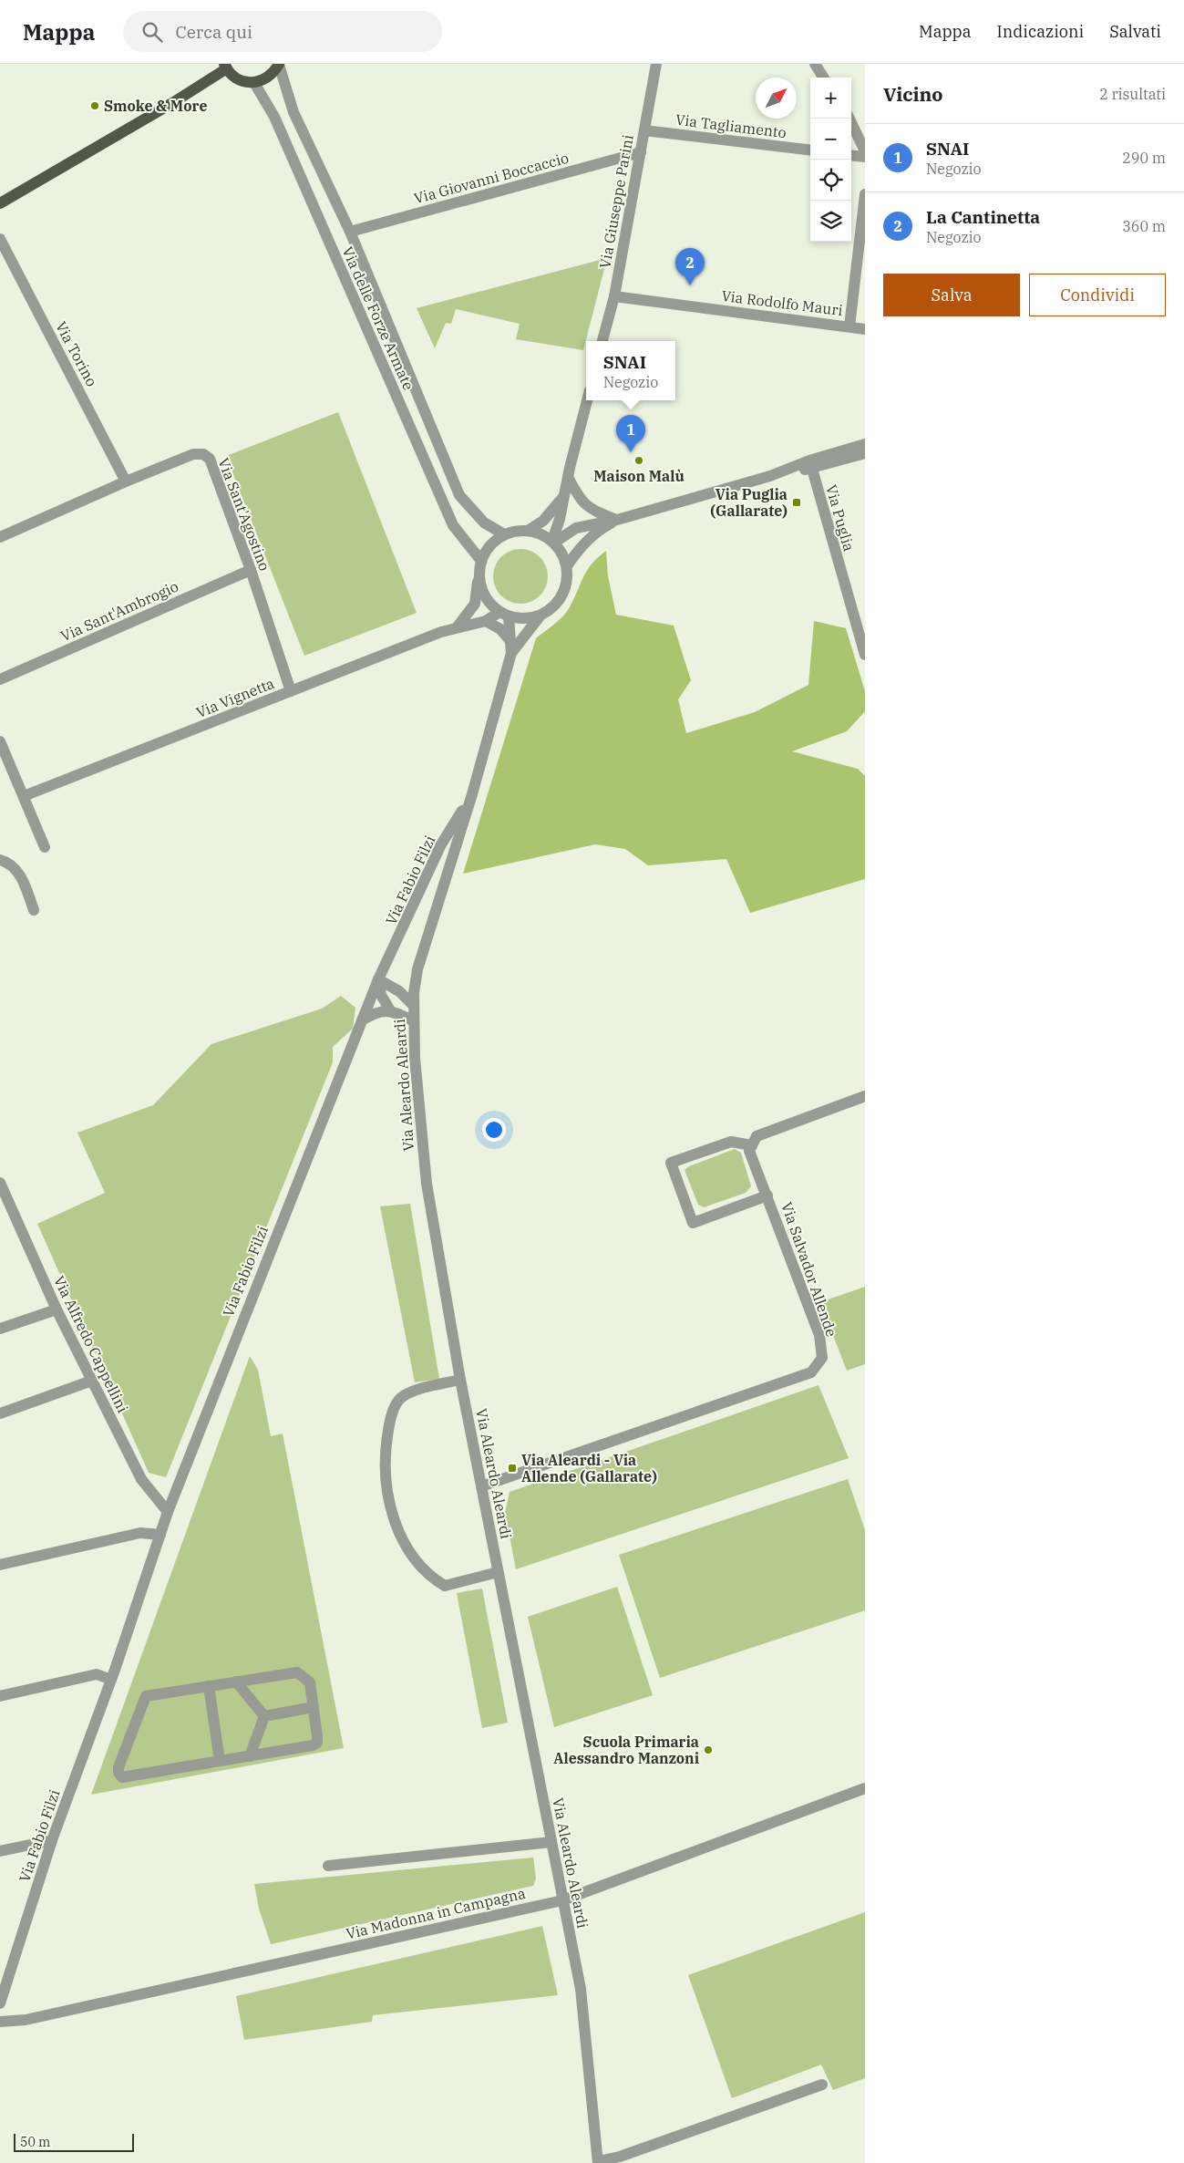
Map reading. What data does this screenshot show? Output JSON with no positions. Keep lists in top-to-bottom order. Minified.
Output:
{"streets":{"street":["Via Tagliamento","Via Giovanni Boccaccio","Via Giuseppe Parini","Via Rodolfo Mauri","Via delle Forze Armate","Via Torino","Via Sant'Agostino","Via Puglia","Via Sant'Ambrogio","Via Vignetta","Via Fabio Filzi","Via Aleardo Aleardi","Via Salvador Allende","Via Alfredo Cappellini","Via Madonna in Campagna"]},"crossings":[["Via Tagliamento","Via Giuseppe Parini"],["Via Giovanni Boccaccio","Via Giuseppe Parini"],["Via Giovanni Boccaccio","Via delle Forze Armate"],["Via Giuseppe Parini","Via Rodolfo Mauri"],["Via delle Forze Armate","Via Puglia"],["Via delle Forze Armate","Via Vignetta"],["Via Torino","Via Sant'Agostino"],["Via Sant'Agostino","Via Sant'Ambrogio"],["Via Sant'Agostino","Via Vignetta"],["Via Puglia","Via Vignetta"],["Via Fabio Filzi","Via Aleardo Aleardi"],["Via Fabio Filzi","Via Alfredo Cappellini"],["Via Aleardo Aleardi","Via Salvador Allende"],["Via Aleardo Aleardi","Via Madonna in Campagna"]],"places":{"other":["Smoke & More","Maison Malù","Scuola Primaria Alessandro Manzoni"],"transit":["Via Puglia (Gallarate)","Via Aleardi - Via Allende (Gallarate)"]},"scale_bar":"50 m","north":"top right","page":{"header":"Mappa","search":"Cerca qui","nav":["Mappa","Indicazioni","Salvati"],"heading":["Vicino","2 risultati"],"map_buttons":["+","−"],"list":[{"mark":"1","name":"SNAI","note":"Negozio","value":"290 m"},{"mark":"2","name":"La Cantinetta","note":"Negozio","value":"360 m"}],"pins":["2","1"],"buttons":["Salva","Condividi"],"popup":["SNAI","Negozio"],"scale":"50 m"}}
